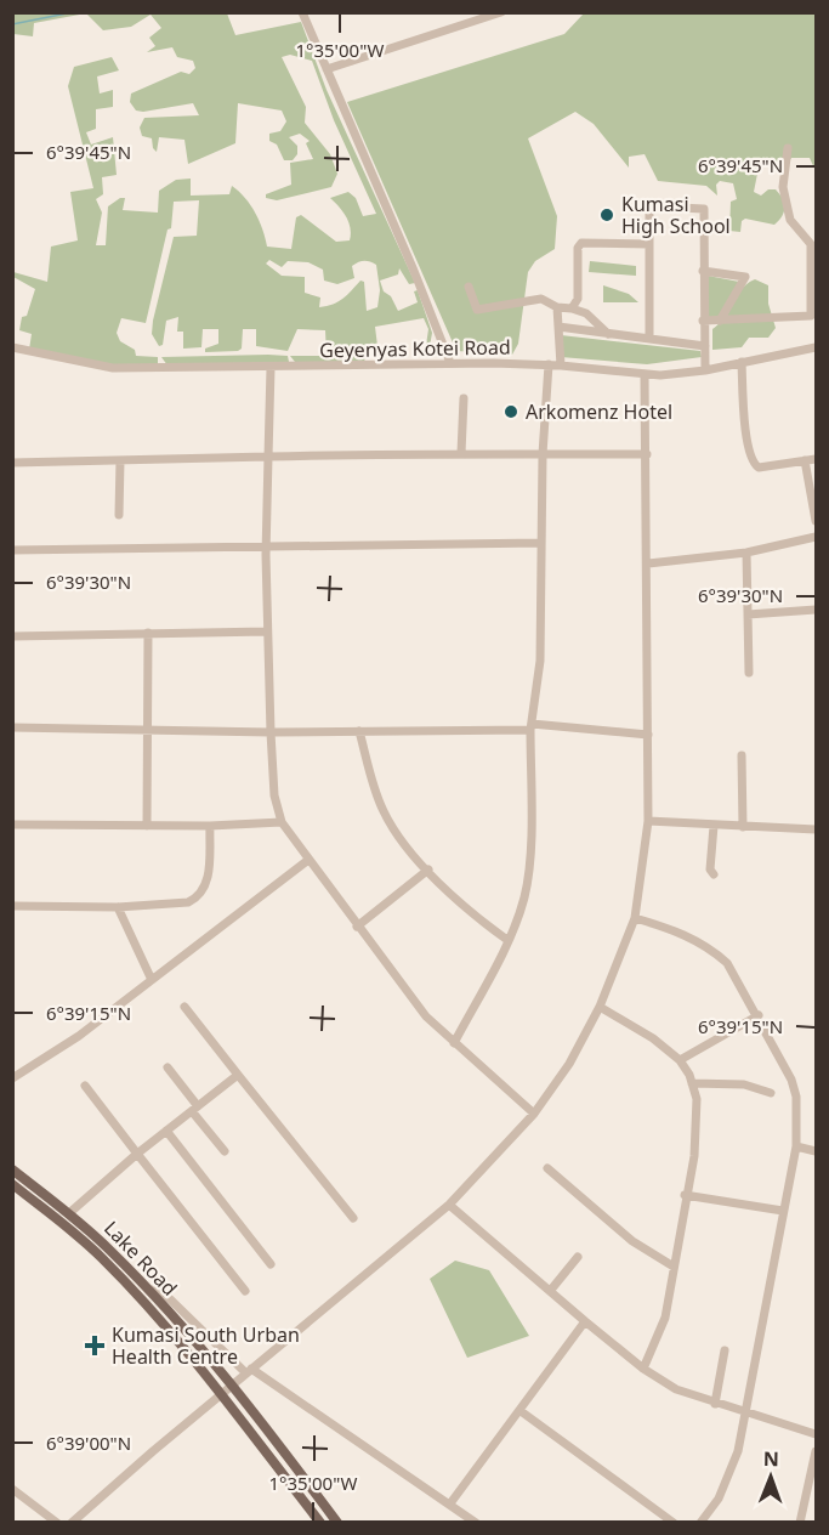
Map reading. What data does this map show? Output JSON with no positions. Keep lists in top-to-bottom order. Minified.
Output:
{"streets":{"main road":["Lake Road"],"street":["Geyenyas Kotei Road"]},"places":{"other":["Kumasi High School","Arkomenz Hotel"],"health":["Kumasi South Urban Health Centre"]},"north":"top","coordinates":["1°35'00\"W","6°39'45\"N","6°39'30\"N","6°39'15\"N","6°39'00\"N"]}
